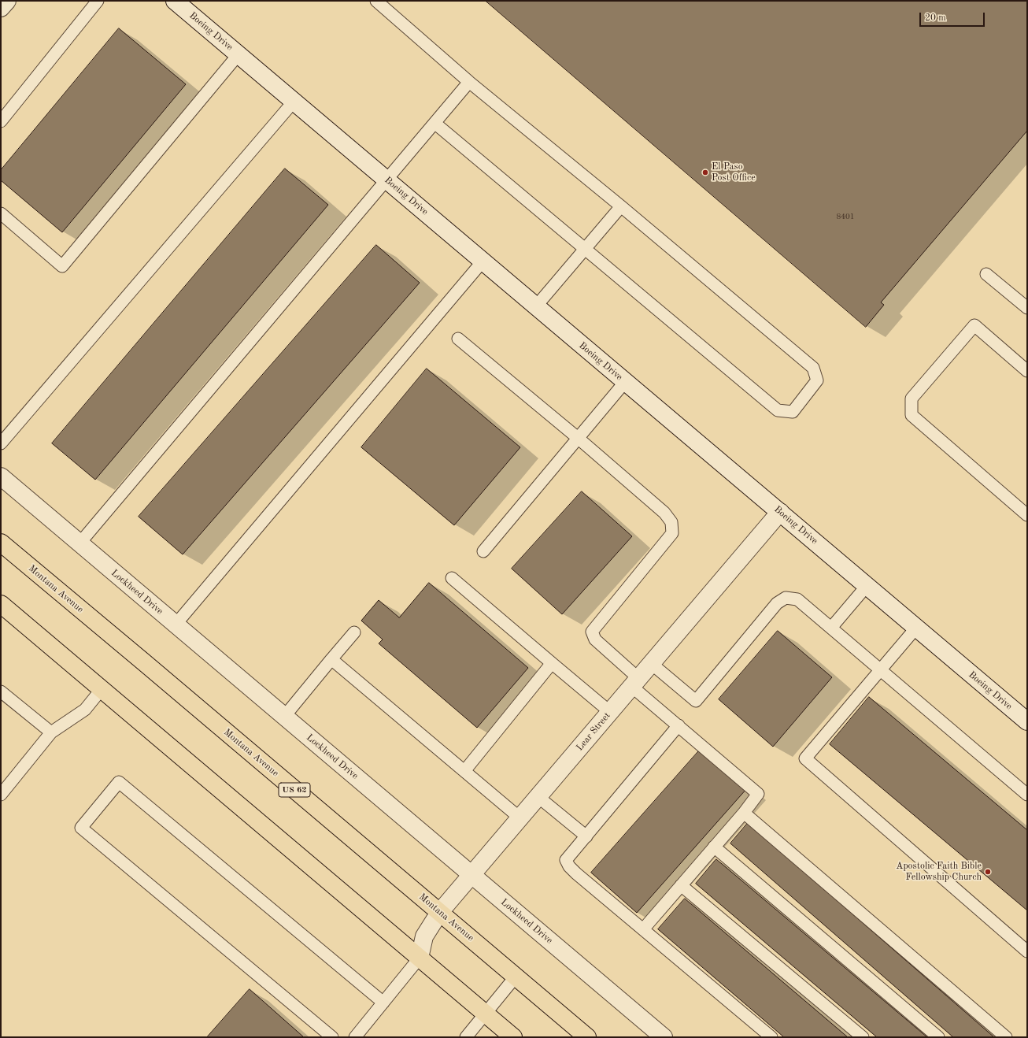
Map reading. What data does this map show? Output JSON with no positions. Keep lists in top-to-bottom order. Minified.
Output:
{"streets":{"highway":["Montana Avenue","US 62"],"street":["Boeing Drive","Lockheed Drive","Lear Street"]},"crossings":[["Boeing Drive","Lear Street"],["Montana Avenue","Lear Street"],["Lockheed Drive","Lear Street"]],"places":["El Paso Post Office","Apostolic Faith Bible Fellowship Church"],"house_numbers":["8401"],"scale_bar":"20 m"}
